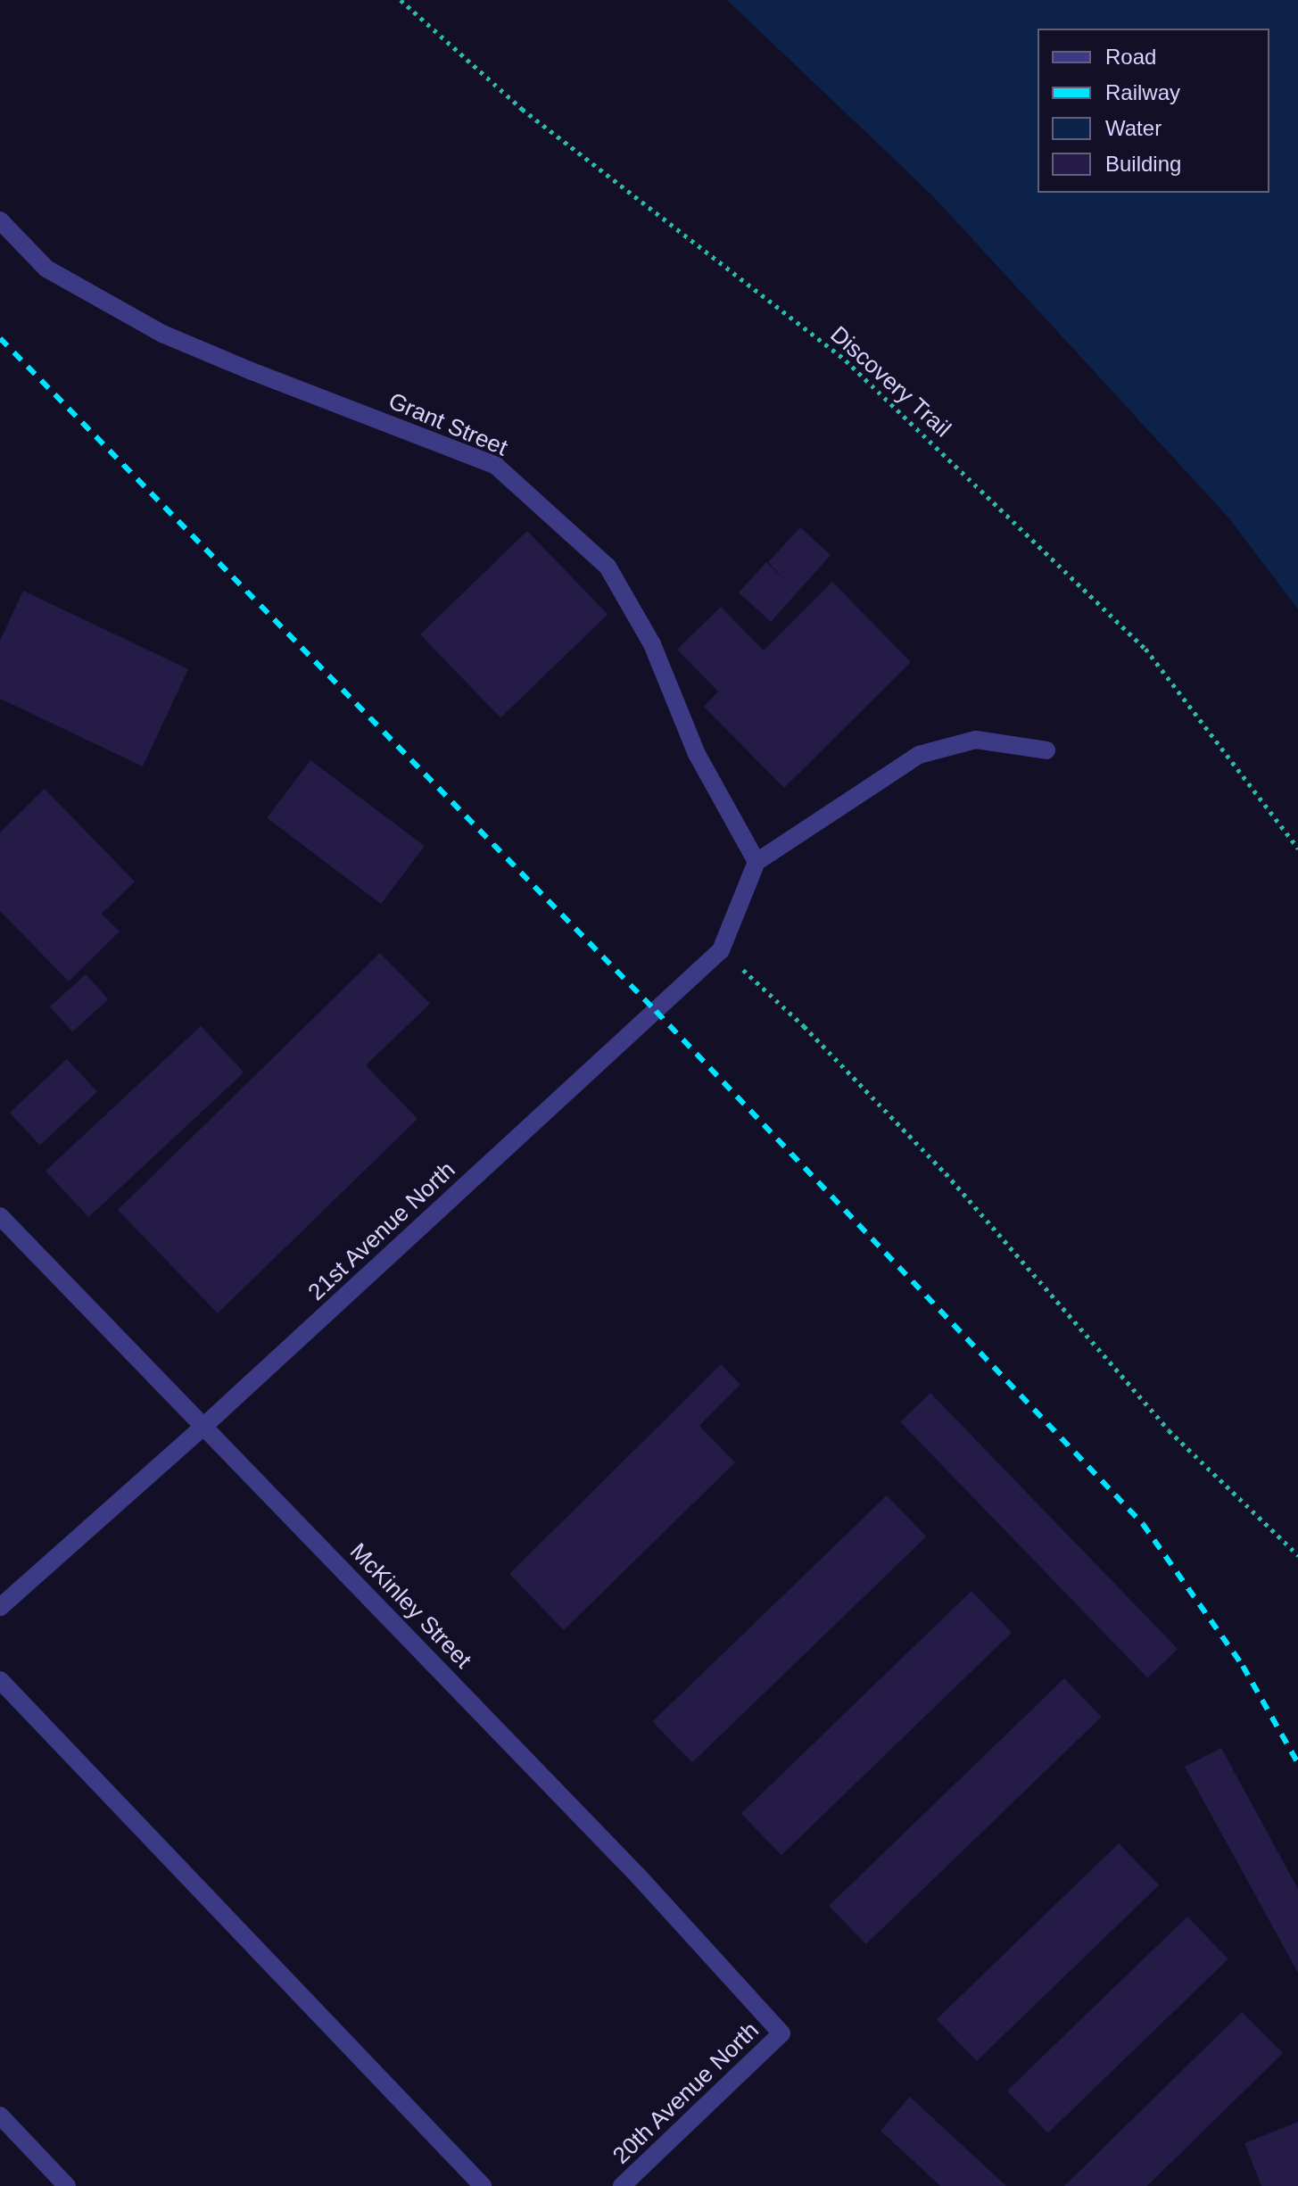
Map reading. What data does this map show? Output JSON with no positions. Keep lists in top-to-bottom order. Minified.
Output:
{"streets":{"street":["Grant Street","21st Avenue North","McKinley Street","20th Avenue North"],"path":["Discovery Trail"]},"crossings":[["Grant Street","21st Avenue North"],["21st Avenue North","McKinley Street"],["McKinley Street","20th Avenue North"]],"legend":["Road","Railway","Water","Building"]}
